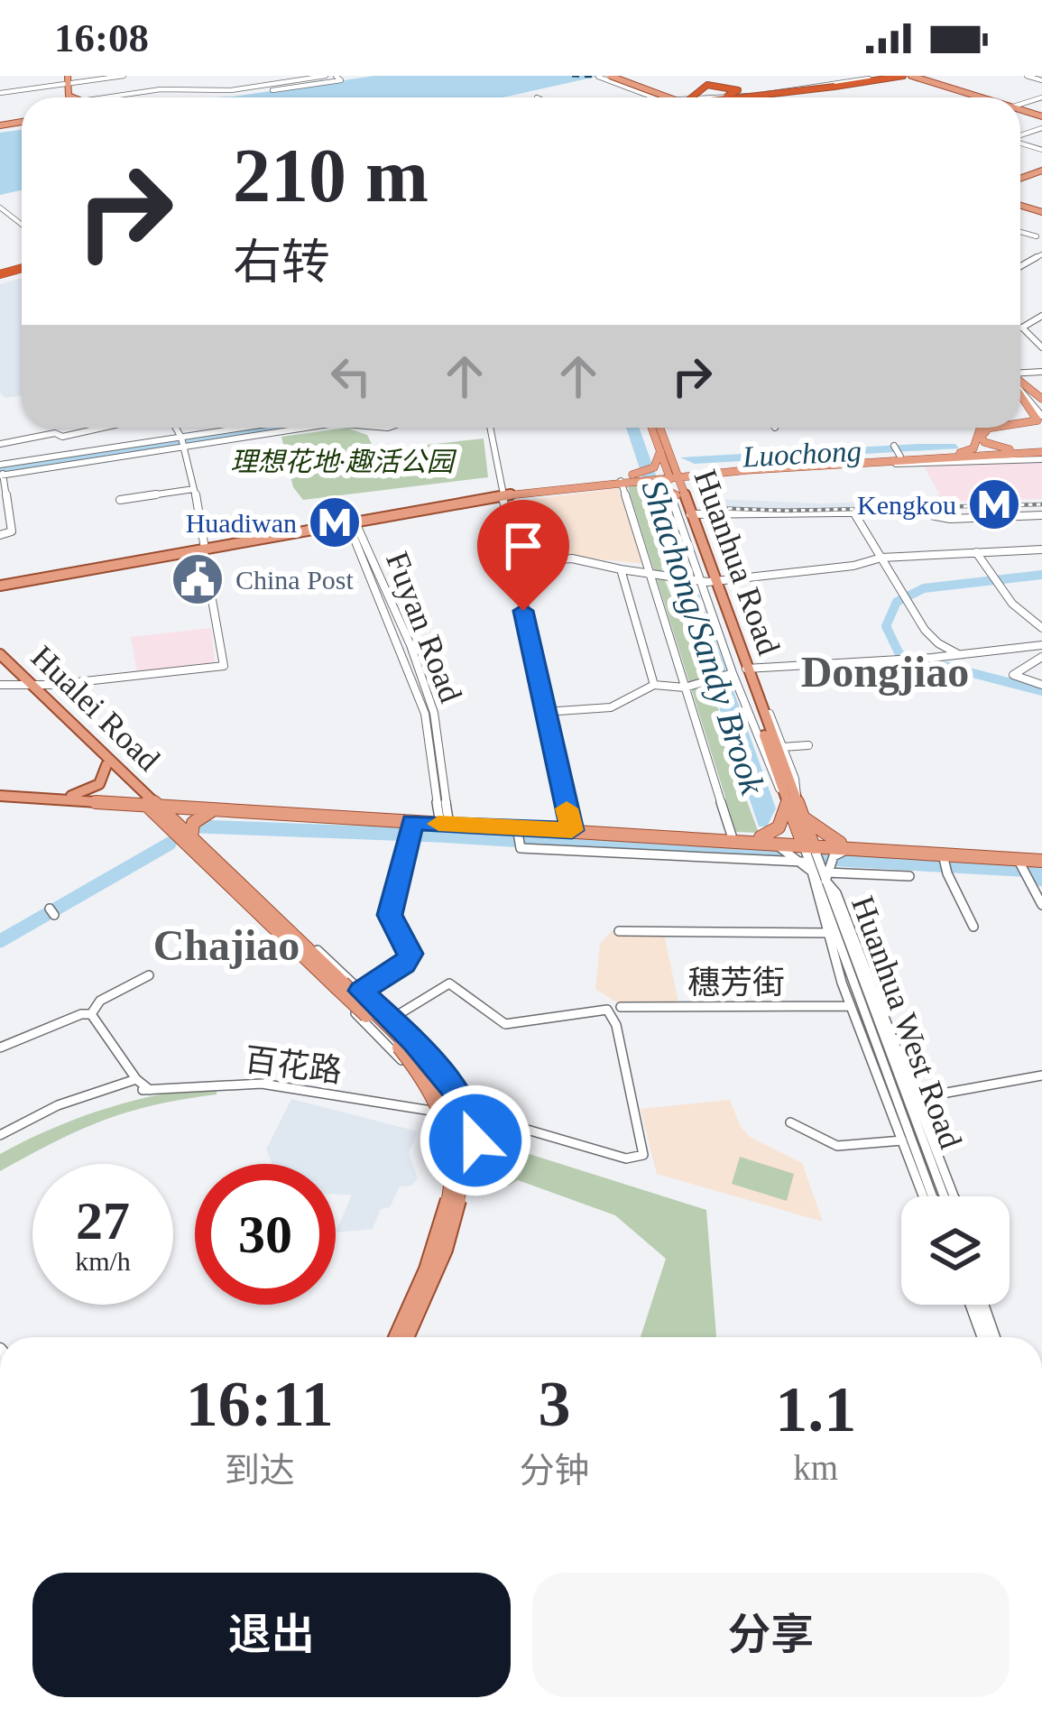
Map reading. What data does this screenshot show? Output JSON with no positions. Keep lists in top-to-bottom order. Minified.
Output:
{"streets":{"main road":["Huanhua Road","Hualei Road"],"street":["Fuyan Road","穗芳街","Huanhua West Road","百花路"]},"districts":["Dongjiao","Chajiao"],"water":["Luochong","Shachong/Sandy Brook"],"parks":["理想花地·趣活公园"],"places":{"metro station":["Kengkou","Huadiwan"],"public building":["China Post"]},"page":{"status":"16:08","turn":["210 m","右转"],"speed":"27 km/h","limit":"30","eta":["16:11","到达","3","分钟","1.1","km"],"buttons":["退出","分享"]}}
